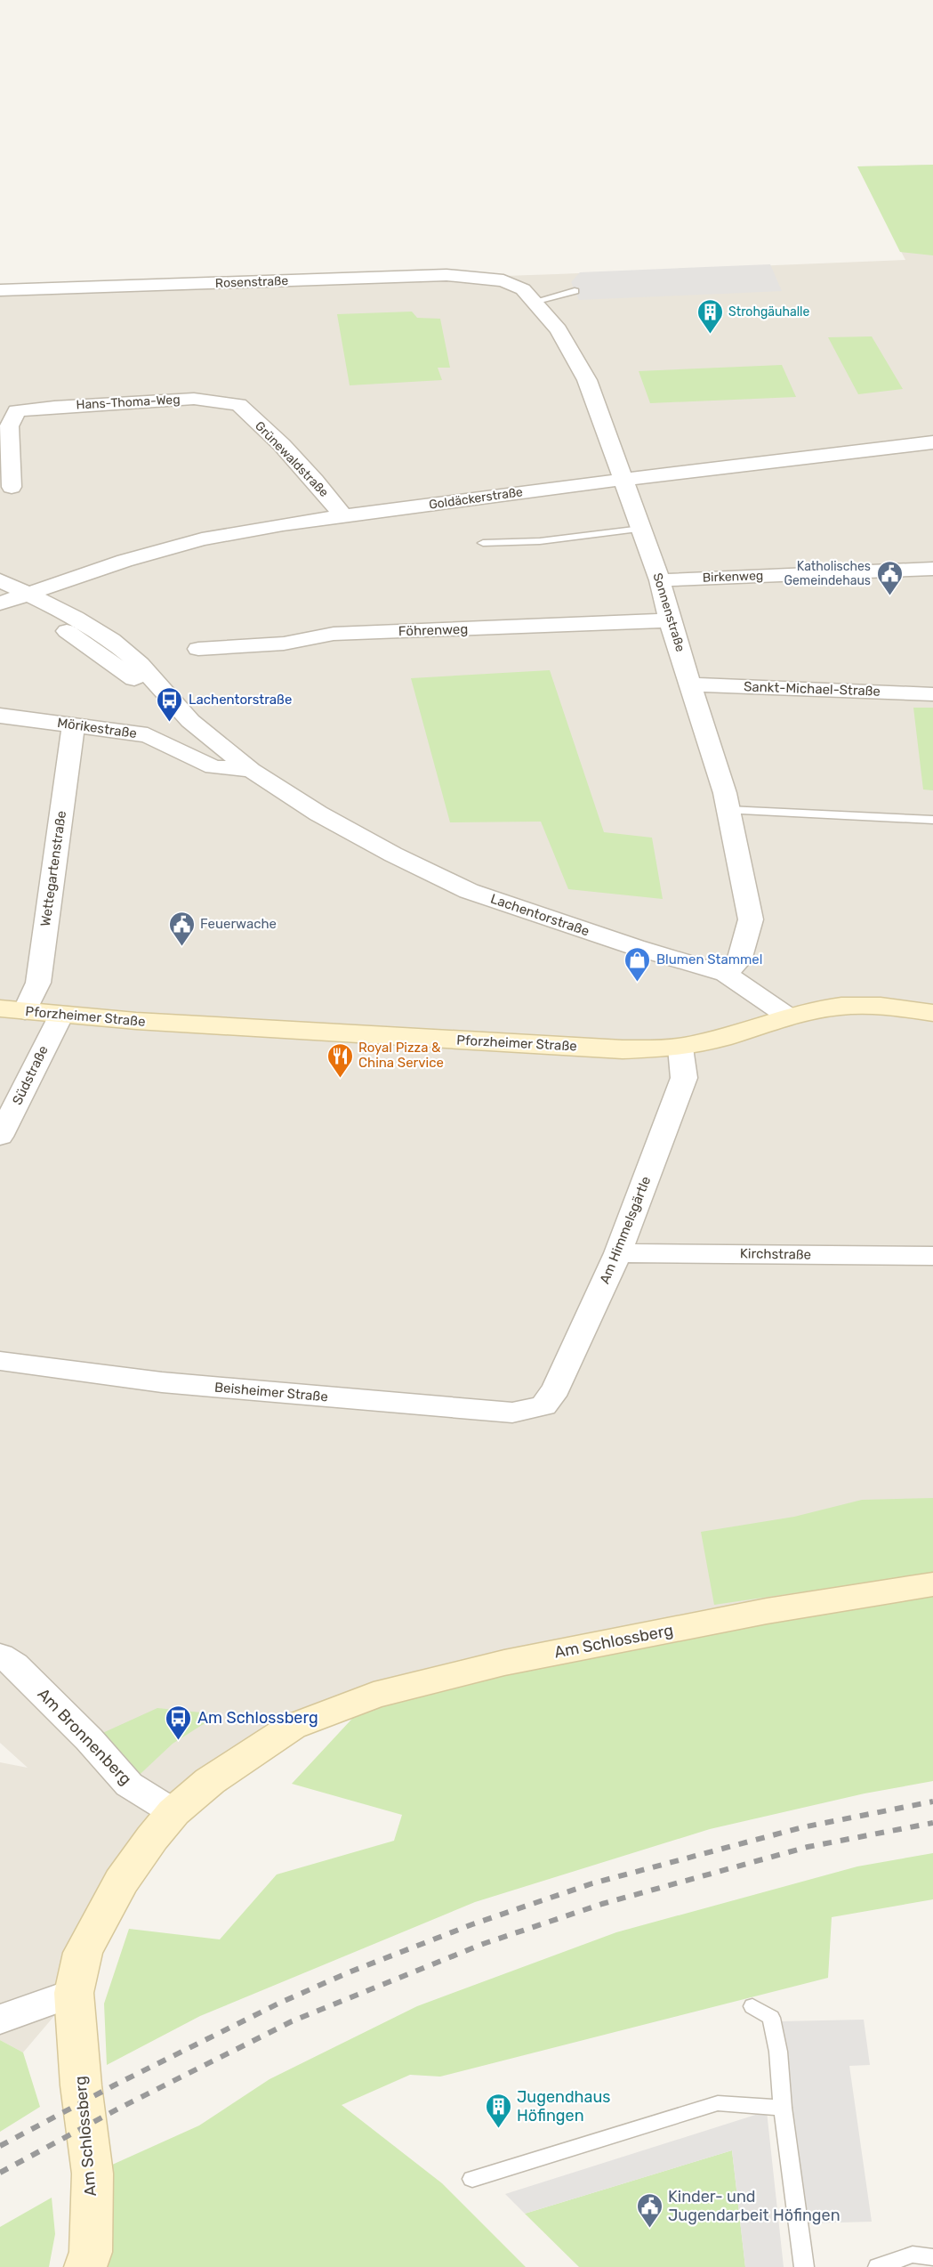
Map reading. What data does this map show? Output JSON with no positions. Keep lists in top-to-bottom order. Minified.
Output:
{"streets":{"main road":["Pforzheimer Straße","Am Schlossberg"],"street":["Rosenstraße","Hans-Thoma-Weg","Grünewaldstraße","Goldäckerstraße","Birkenweg","Sonnenstraße","Föhrenweg","Sankt-Michael-Straße","Mörikestraße","Wettegartenstraße","Lachentorstraße","Südstraße","Am Himmelsgärtle","Kirchstraße","Beisheimer Straße","Am Bronnenberg"]},"crossings":[["Rosenstraße","Sonnenstraße"],["Hans-Thoma-Weg","Grünewaldstraße"],["Grünewaldstraße","Goldäckerstraße"],["Goldäckerstraße","Sonnenstraße"],["Goldäckerstraße","Lachentorstraße"],["Birkenweg","Sonnenstraße"],["Sonnenstraße","Föhrenweg"],["Sonnenstraße","Sankt-Michael-Straße"],["Sonnenstraße","Lachentorstraße"],["Mörikestraße","Wettegartenstraße"],["Mörikestraße","Lachentorstraße"],["Wettegartenstraße","Pforzheimer Straße"],["Lachentorstraße","Pforzheimer Straße"],["Pforzheimer Straße","Südstraße"],["Pforzheimer Straße","Am Himmelsgärtle"],["Am Himmelsgärtle","Kirchstraße"],["Am Himmelsgärtle","Beisheimer Straße"],["Am Schlossberg","Am Bronnenberg"]],"places":{"building":["Strohgäuhalle","Jugendhaus Höfingen"],"public building":["Katholisches Gemeindehaus","Feuerwache","Kinder- und Jugendarbeit Höfingen"],"bus stop":["Lachentorstraße","Am Schlossberg"],"shop":["Blumen Stammel"],"restaurant":["Royal Pizza & China Service"]}}
